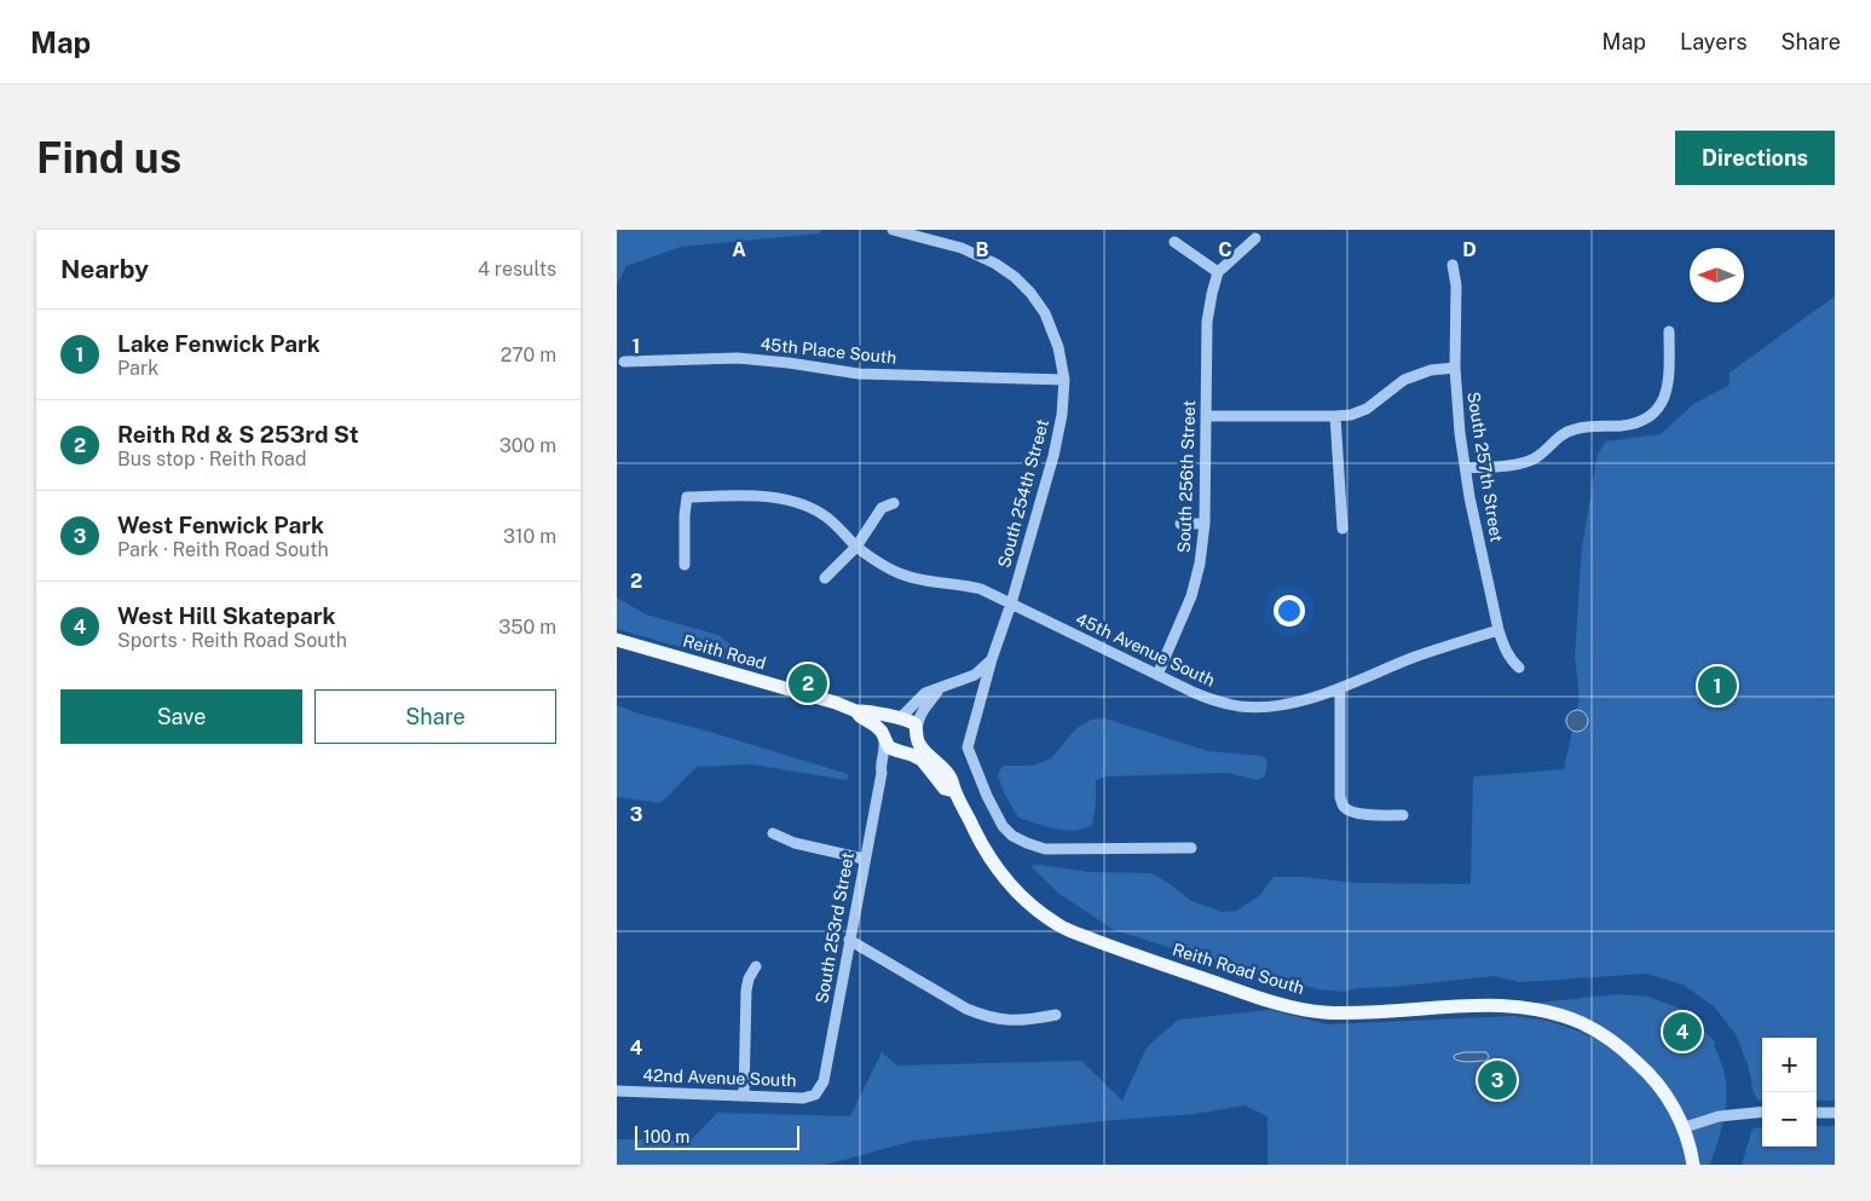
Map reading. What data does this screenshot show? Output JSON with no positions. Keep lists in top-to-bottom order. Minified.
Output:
{"streets":{"main road":["Reith Road","Reith Road South"],"street":["45th Place South","South 257th Street","South 256th Street","South 254th Street","45th Avenue South","South 253rd Street","42nd Avenue South"]},"crossings":[["45th Place South","South 254th Street"],["South 257th Street","45th Avenue South"],["South 256th Street","45th Avenue South"],["South 254th Street","45th Avenue South"],["Reith Road","South 253rd Street"],["Reith Road","Reith Road South"],["South 253rd Street","Reith Road South"],["South 253rd Street","42nd Avenue South"]],"scale_bar":"100 m","north":"left","page":{"header":"Map","nav":["Map","Layers","Share"],"buttons":["Directions",["Save","Share"]],"title":"Find us","heading":["Nearby","4 results"],"list":[{"mark":"1","name":"Lake Fenwick Park","note":"Park","value":"270 m"},{"mark":"2","name":"Reith Rd & S 253rd St","note":"Bus stop · Reith Road","value":"300 m"},{"mark":"3","name":"West Fenwick Park","note":"Park · Reith Road South","value":"310 m"},{"mark":"4","name":"West Hill Skatepark","note":"Sports · Reith Road South","value":"350 m"}],"pins":["2","1","4","3"],"map_buttons":["+","−"],"scale":"100 m"},"grid":{"columns":["A","B","C","D"],"rows":["1","2","3","4"]}}
